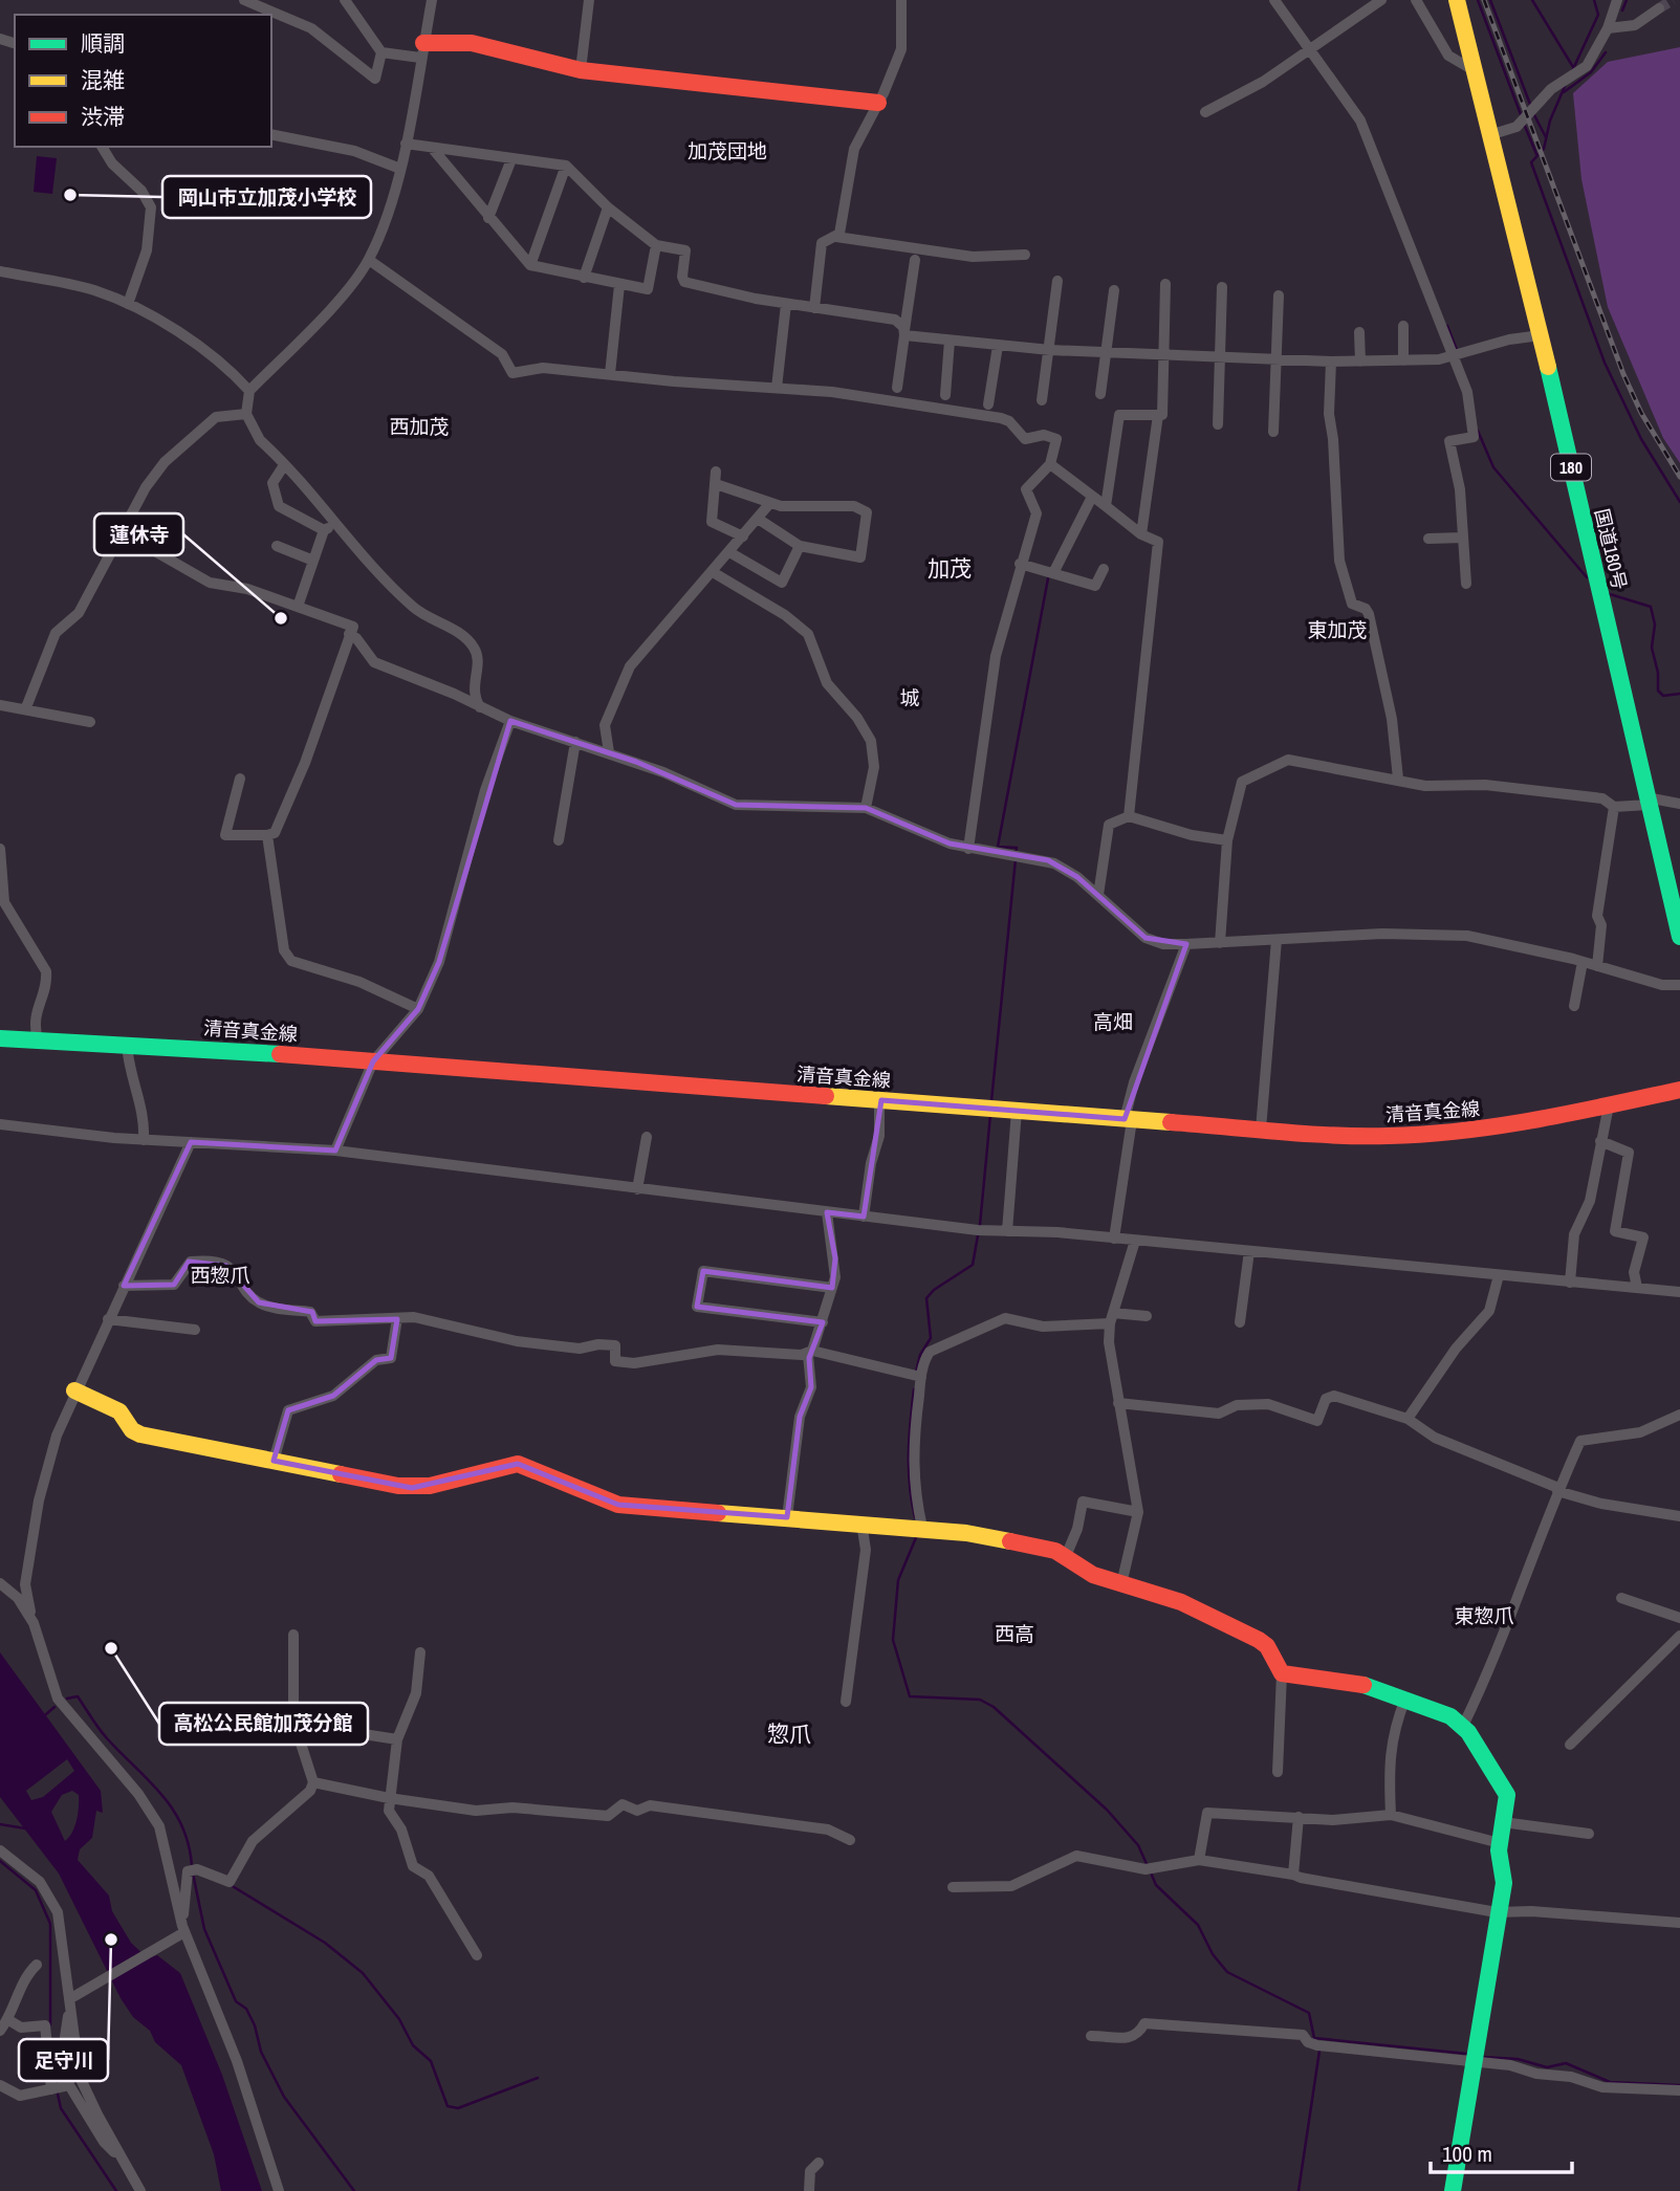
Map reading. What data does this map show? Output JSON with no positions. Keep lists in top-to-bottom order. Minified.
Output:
{"streets":{"main road":["180","国道180号","清音真金線"]},"districts":["加茂団地","西加茂","加茂","東加茂","城","高畑","西惣爪","東惣爪","西高","惣爪"],"places":["岡山市立加茂小学校","蓮休寺","高松公民館加茂分館","足守川"],"legend":["順調","混雑","渋滞"],"scale_bar":"100 m"}
